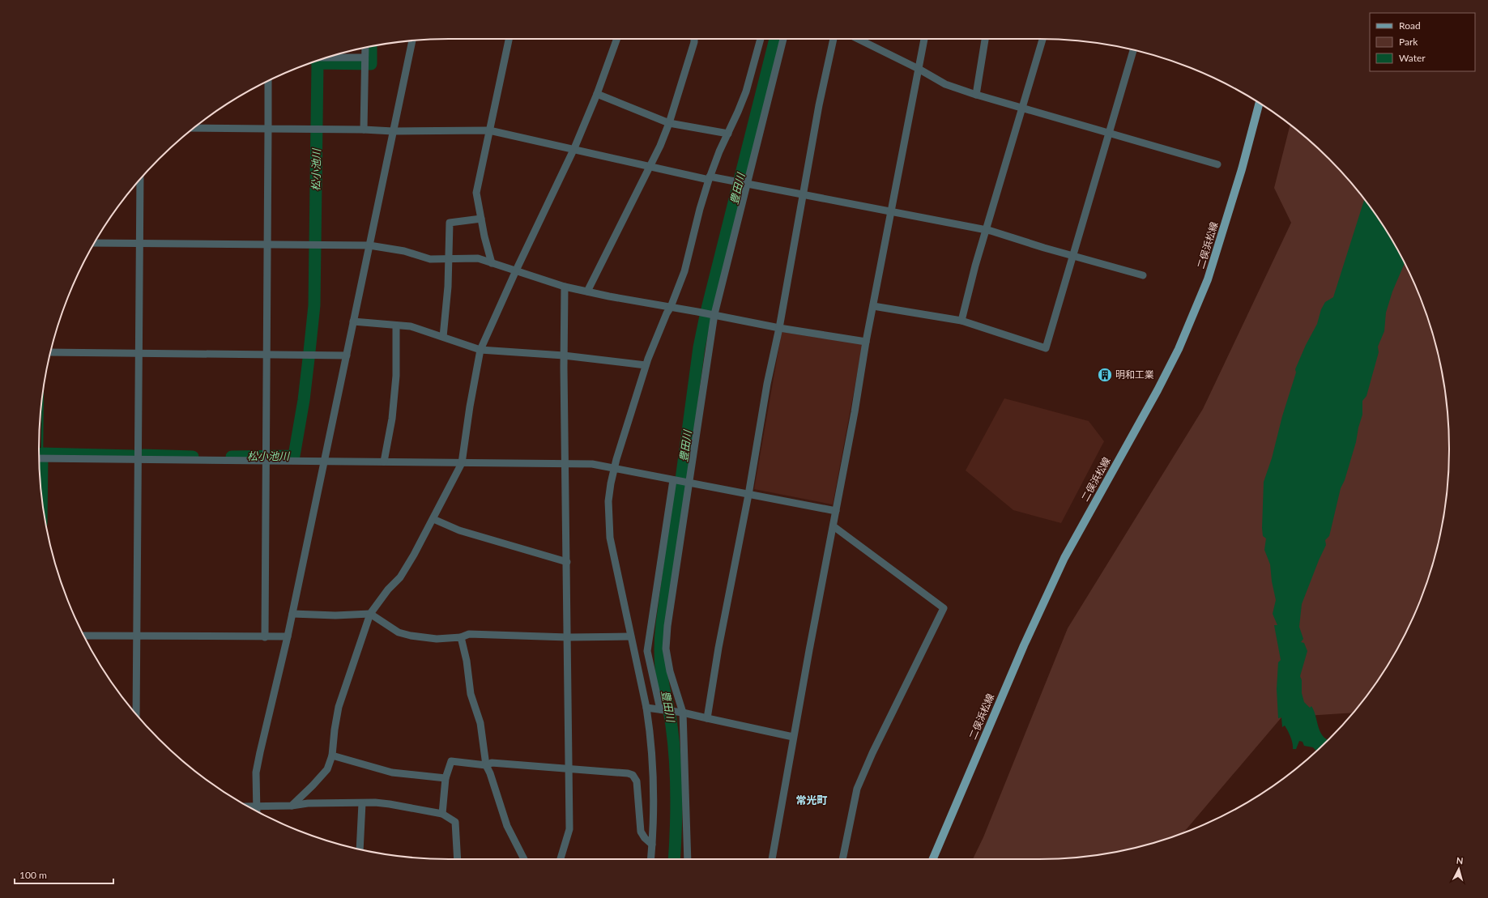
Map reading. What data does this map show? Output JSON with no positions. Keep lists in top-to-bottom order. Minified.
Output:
{"streets":{"main road":["二俣浜松線"]},"districts":["常光町"],"water":["松小池川","豊田川"],"places":{"building":["明和工業"]},"legend":["Road","Park","Water"],"scale_bar":"100 m","north":"top"}
